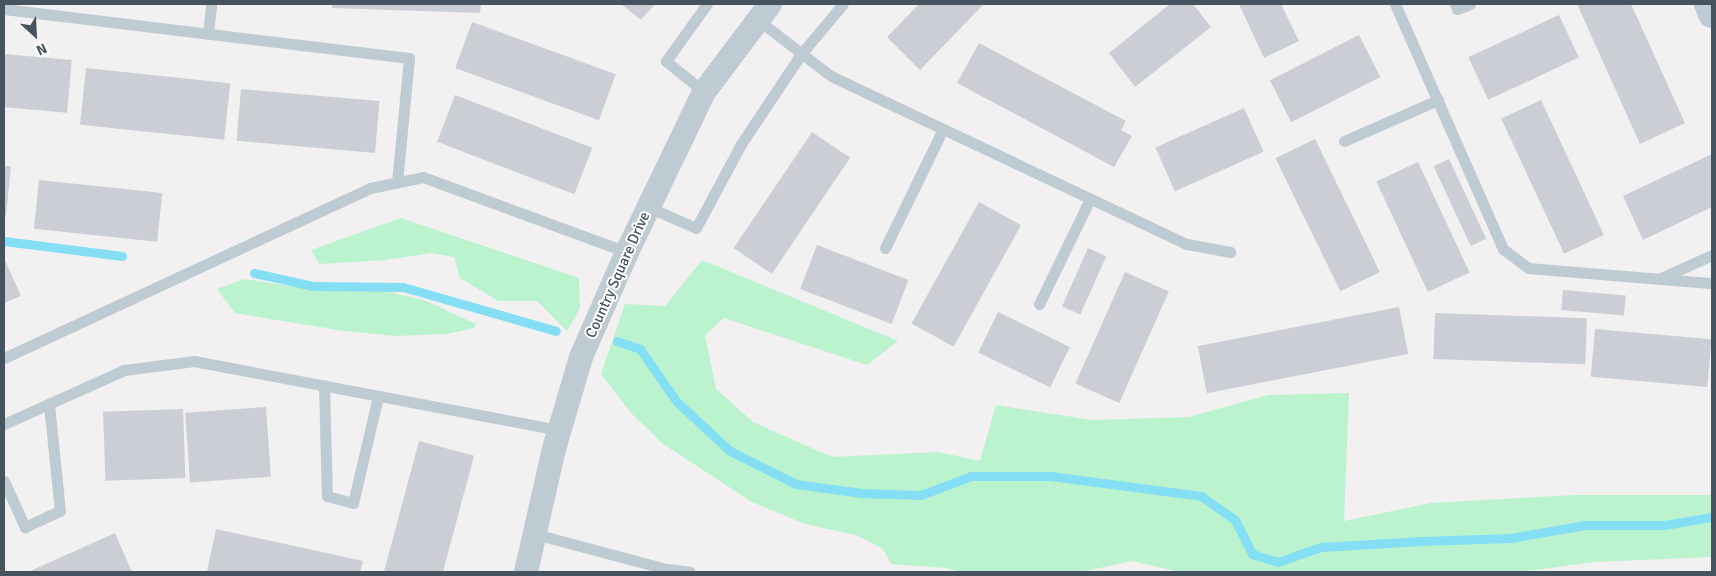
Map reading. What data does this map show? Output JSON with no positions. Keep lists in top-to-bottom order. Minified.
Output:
{"streets":{"street":["Country Square Drive"]},"north":"bottom right"}
